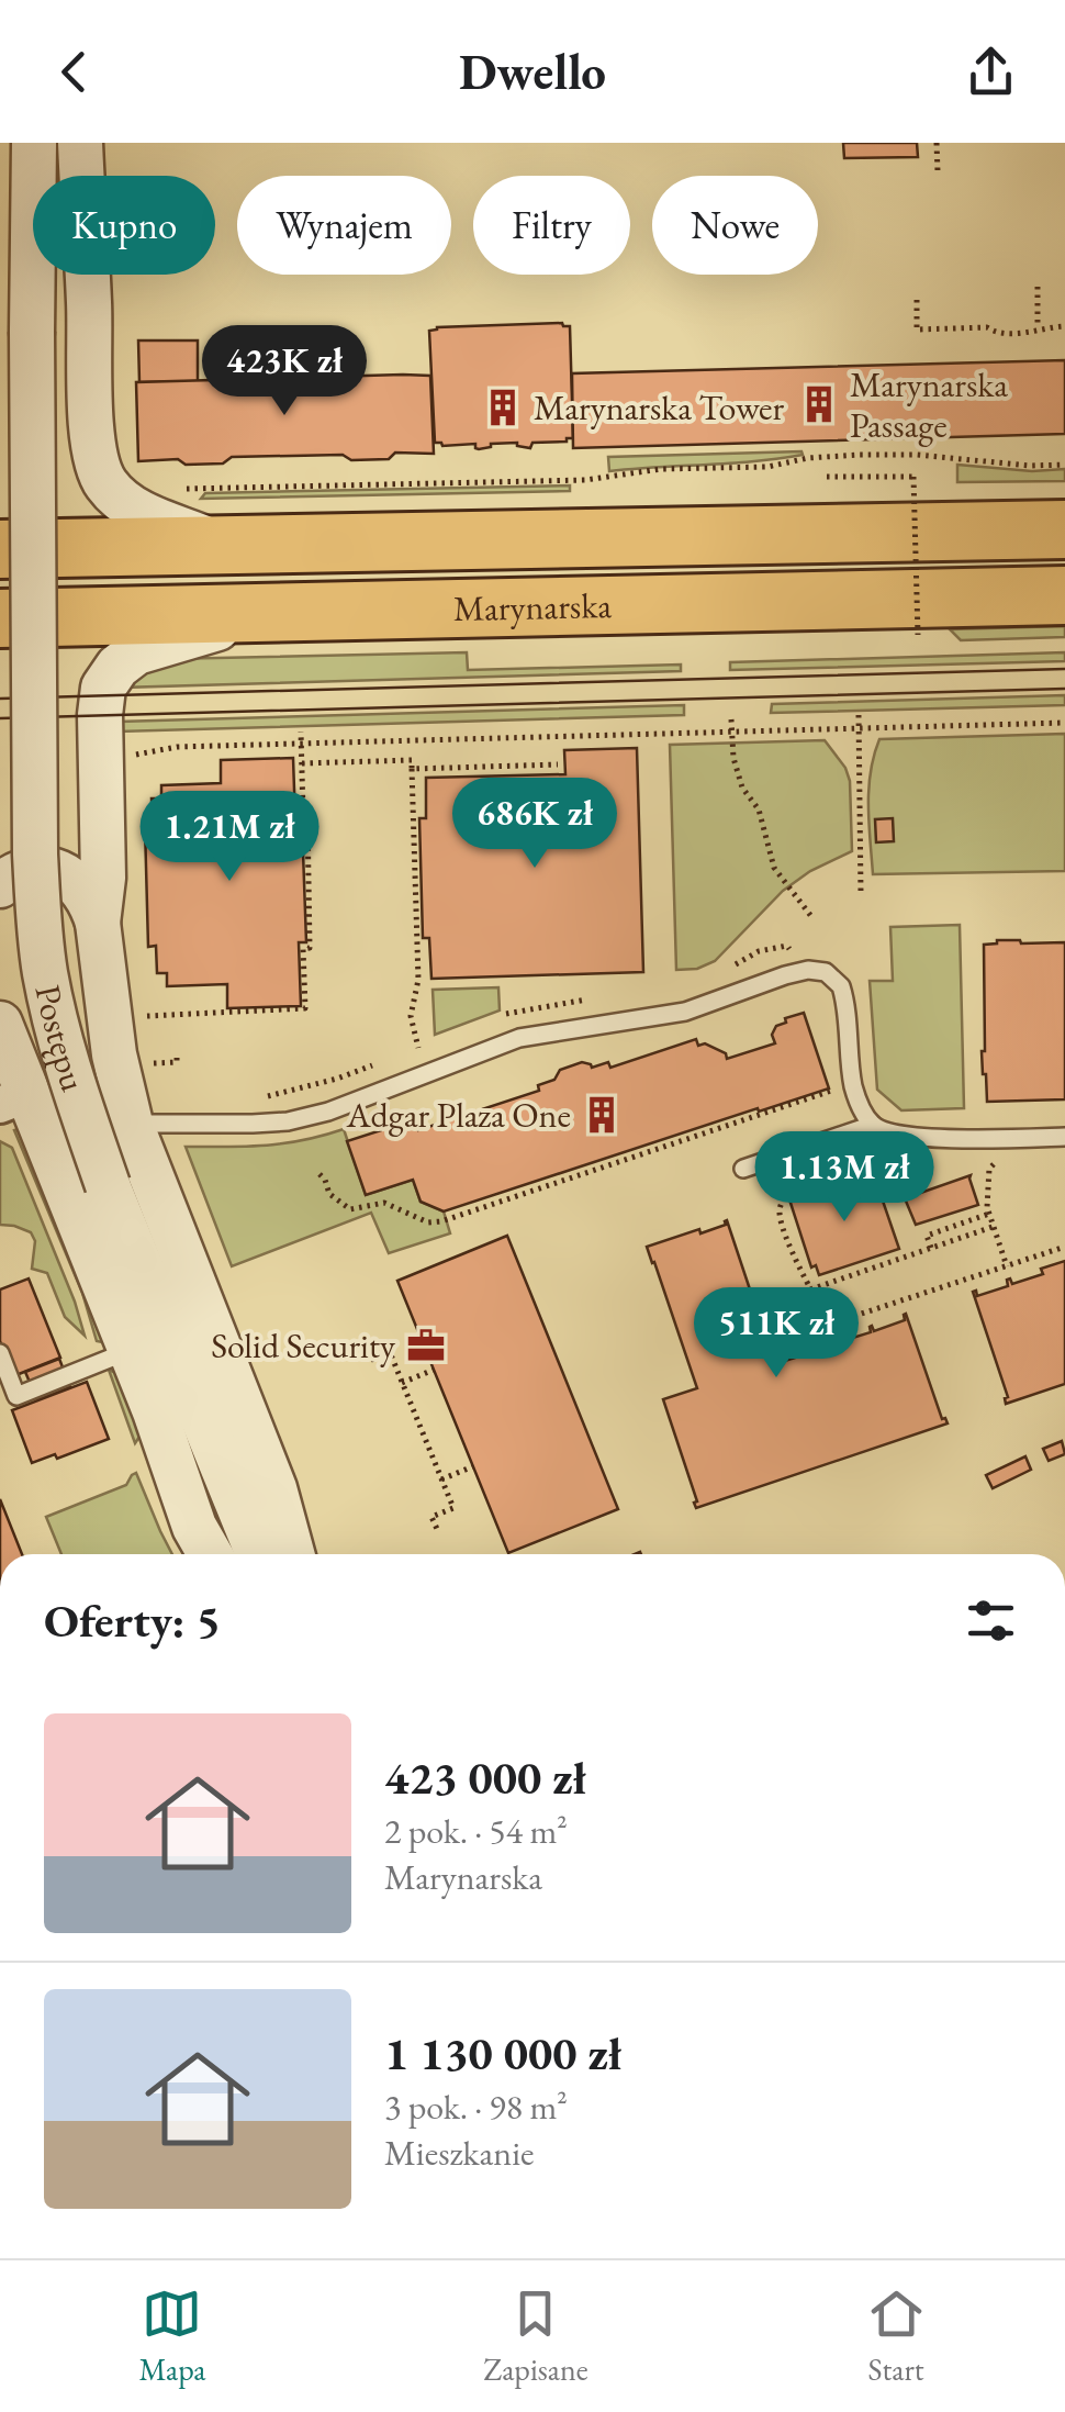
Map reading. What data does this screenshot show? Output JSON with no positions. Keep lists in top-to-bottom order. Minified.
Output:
{"streets":{"main road":["Marynarska"],"street":["Postępu"]},"places":{"building":["Marynarska Passage","Marynarska Tower","Adgar Plaza One"],"office":["Solid Security"]},"page":{"header":"Dwello","chip":["Kupno","Wynajem","Filtry","Nowe"],"price":["423K zł","686K zł","1.21M zł","1.13M zł","511K zł"],"heading":"Oferty: 5","list":[{"name":"423 000 zł","note":"2 pok. · 54 m² · Marynarska"},{"name":"1 130 000 zł","note":"3 pok. · 98 m² · Mieszkanie"}],"tabs":["Mapa","Zapisane","Start"]}}
